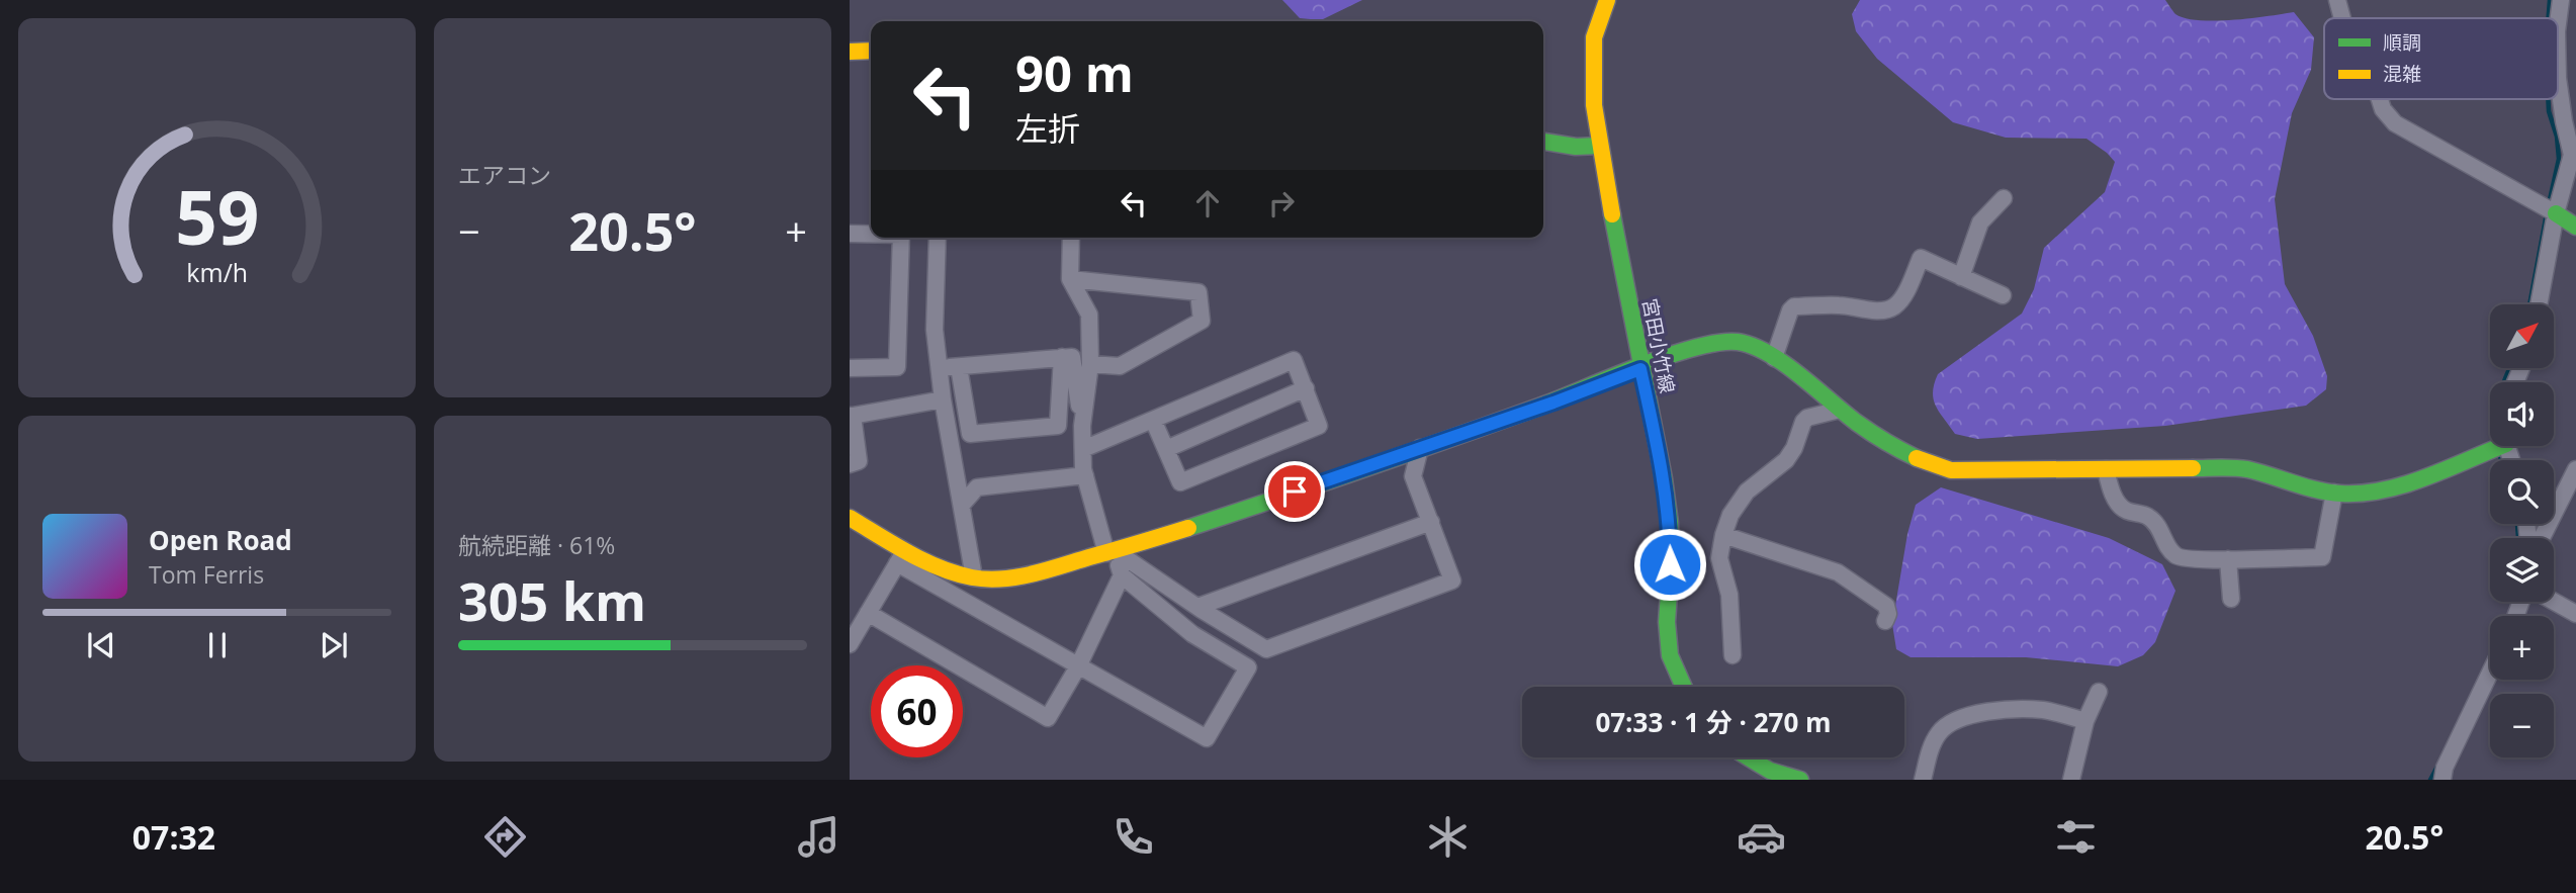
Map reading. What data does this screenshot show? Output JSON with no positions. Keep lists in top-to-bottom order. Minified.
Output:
{"streets":{"street":["宮田小竹線"]},"legend":["順調","混雑"],"north":"top right","page":{"tile":["エアコン",["航続距離 · 61%","305 km"]],"turn":["90 m","左折"],"heat":["−","20.5°","+"],"map_buttons":["+","−"],"song":["Open Road","Tom Ferris"],"limit":"60","trip":"07:33 · 1 分 · 270 m","tabs":["07:32","20.5°"],"gauge":["59","km/h"]}}
